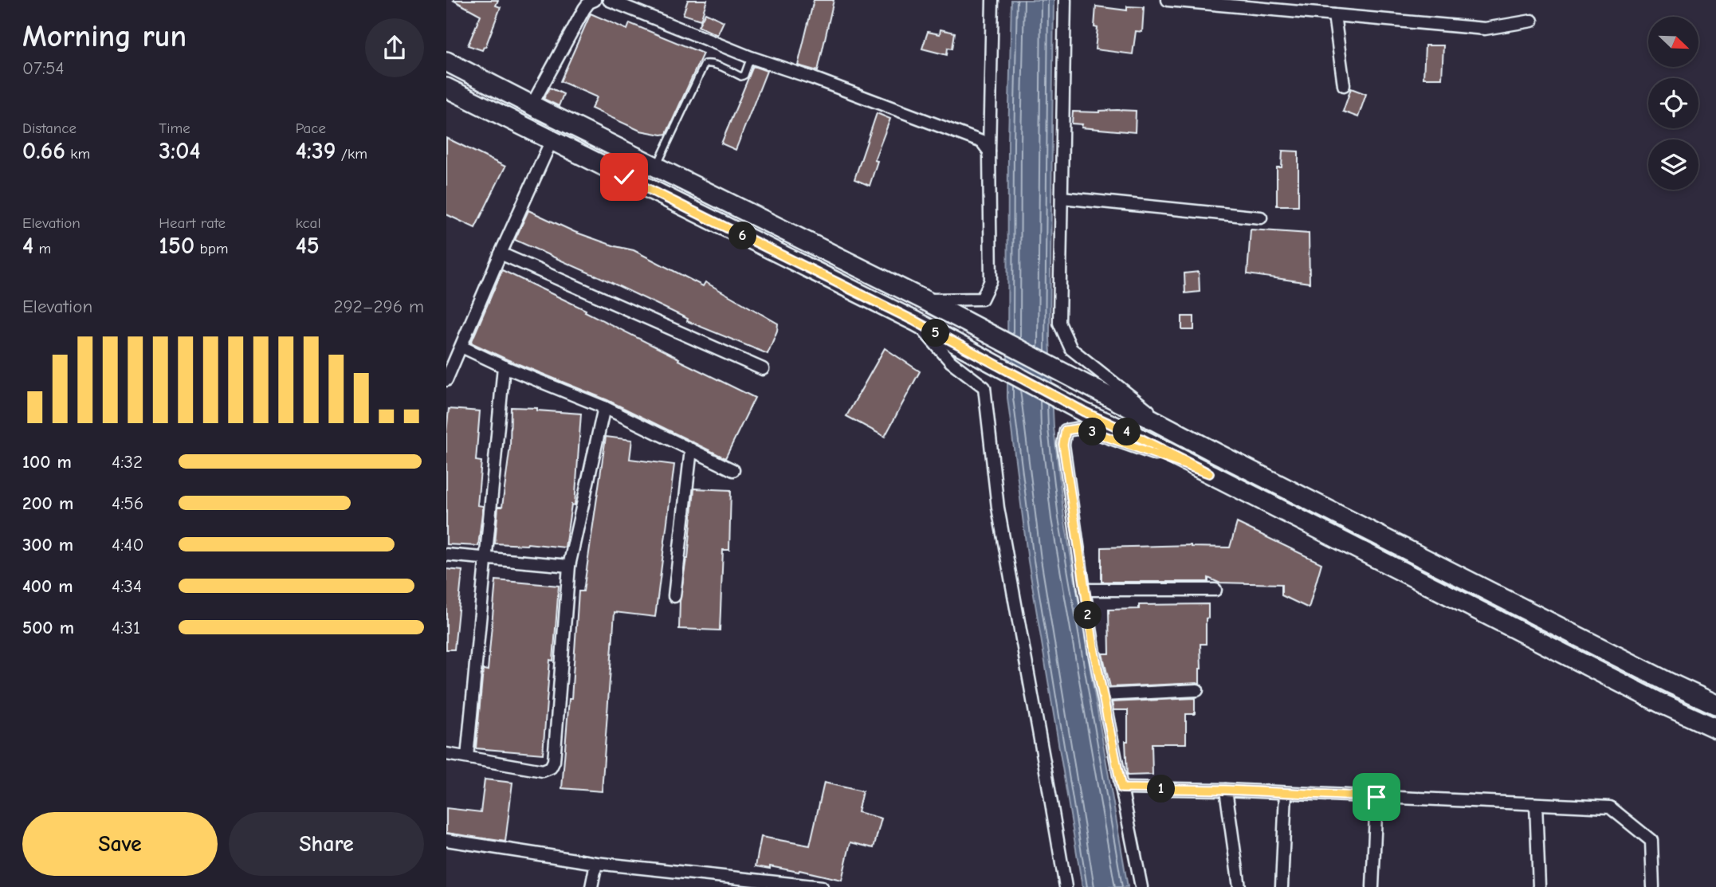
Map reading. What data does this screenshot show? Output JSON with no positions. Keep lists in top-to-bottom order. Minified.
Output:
{"north":"bottom right","page":{"heading":["Morning run","07:54"],"stats":[["Distance","0.66 km"],["Time","3:04"],["Pace","4:39 /km"],["Elevation","4 m"],["Heart rate","150 bpm"],["kcal","45"]],"pins":["6","5","3","4","2","1"],"chart":["Elevation","292–296 m"],"list":[{"name":"100 m","note":"4:32"},{"name":"200 m","note":"4:56"},{"name":"300 m","note":"4:40"},{"name":"400 m","note":"4:34"},{"name":"500 m","note":"4:31"}],"buttons":["Save","Share"]}}
